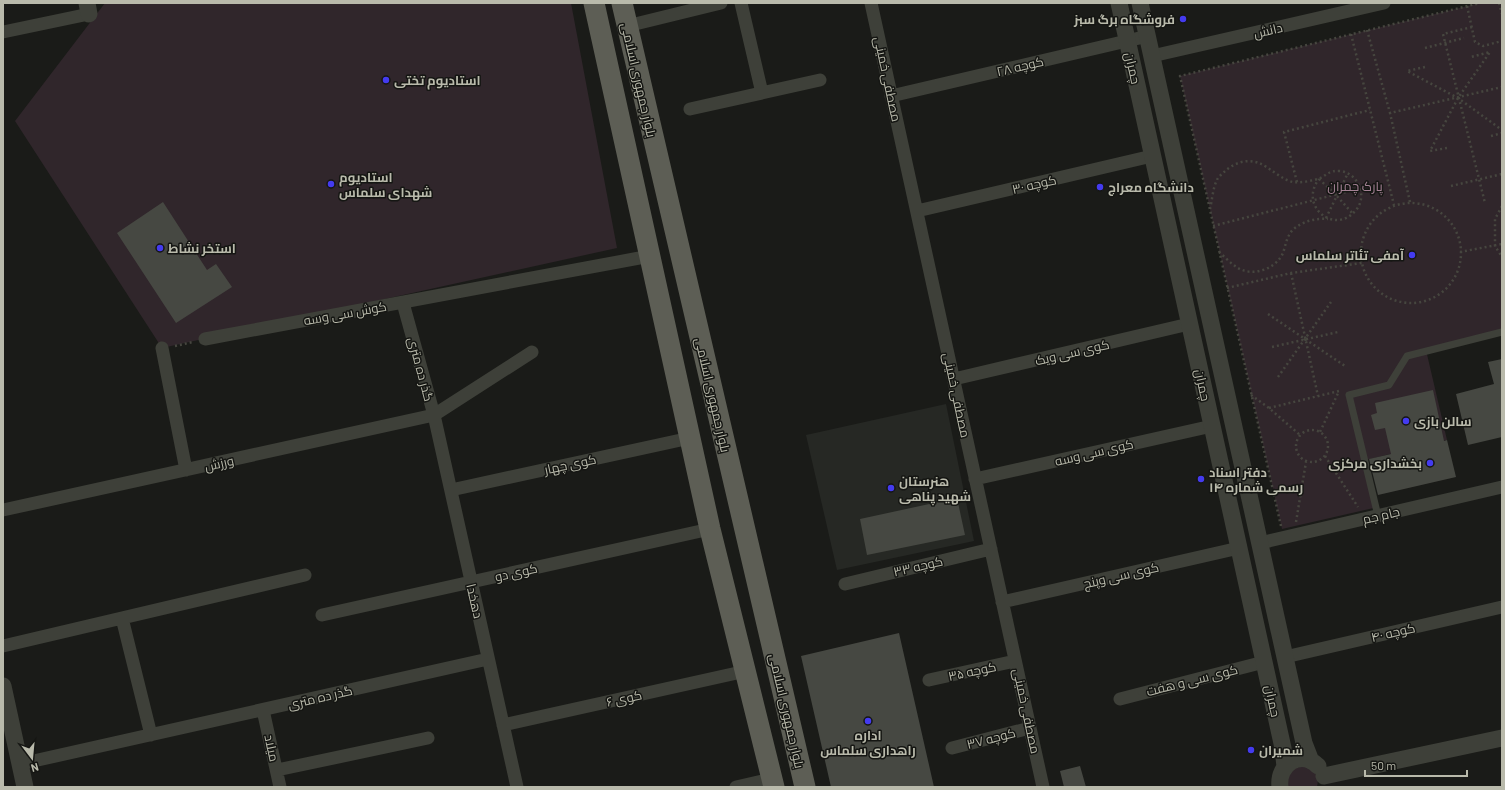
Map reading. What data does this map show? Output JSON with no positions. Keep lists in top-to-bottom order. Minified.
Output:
{"streets":{"main road":["بلوار جمهوری اسلامی"],"street":["دانش","کوچه ۲۸","چمران","مصطفی خمینی","کوچه ۳۰","کوش سی وسه","کوی سی ویک","گذر ده متری","کوی سی وسه","ورزش","کوی چهار","جام جم","کوچه ۳۳","کوی دو","کوی سی وپنج","دهخدا","کوچه ۴۰","کوچه ۳۵","کوی سی و هفت","کوی ۶","کوچه ۳۷","میلاد"]},"crossings":[["دانش","چمران"],["کوچه ۲۸","چمران"],["کوچه ۲۸","مصطفی خمینی"],["چمران","کوچه ۳۰"],["چمران","کوی سی ویک"],["چمران","کوی سی وسه"],["چمران","جام جم"],["چمران","کوی سی وپنج"],["چمران","کوچه ۴۰"],["چمران","کوی سی و هفت"],["مصطفی خمینی","کوچه ۳۰"],["مصطفی خمینی","کوی سی ویک"],["مصطفی خمینی","کوی سی وسه"],["مصطفی خمینی","کوچه ۳۳"],["مصطفی خمینی","کوی سی وپنج"],["مصطفی خمینی","کوچه ۳۵"],["مصطفی خمینی","کوچه ۳۷"],["بلوار جمهوری اسلامی","کوش سی وسه"],["بلوار جمهوری اسلامی","کوی چهار"],["بلوار جمهوری اسلامی","کوی دو"],["بلوار جمهوری اسلامی","کوی ۶"],["کوش سی وسه","گذر ده متری"],["گذر ده متری","ورزش"],["گذر ده متری","دهخدا"],["گذر ده متری","میلاد"],["ورزش","دهخدا"],["کوی چهار","دهخدا"],["کوی دو","دهخدا"],["دهخدا","کوی ۶"]],"parks":["پارک چمران"],"places":["فروشگاه برگ سبز","استادیوم تختی","استادیوم شهدای سلماس","دانشگاه معراج","استخر نشاط","آمفی تئاتر سلماس","سالن بازی","بخشداری مرکزی","دفتر اسناد رسمی شماره ۱۴","هنرستان شهید پناهی","اداره راهداری سلماس","شمیران"],"scale_bar":"50 m","north":"bottom"}
